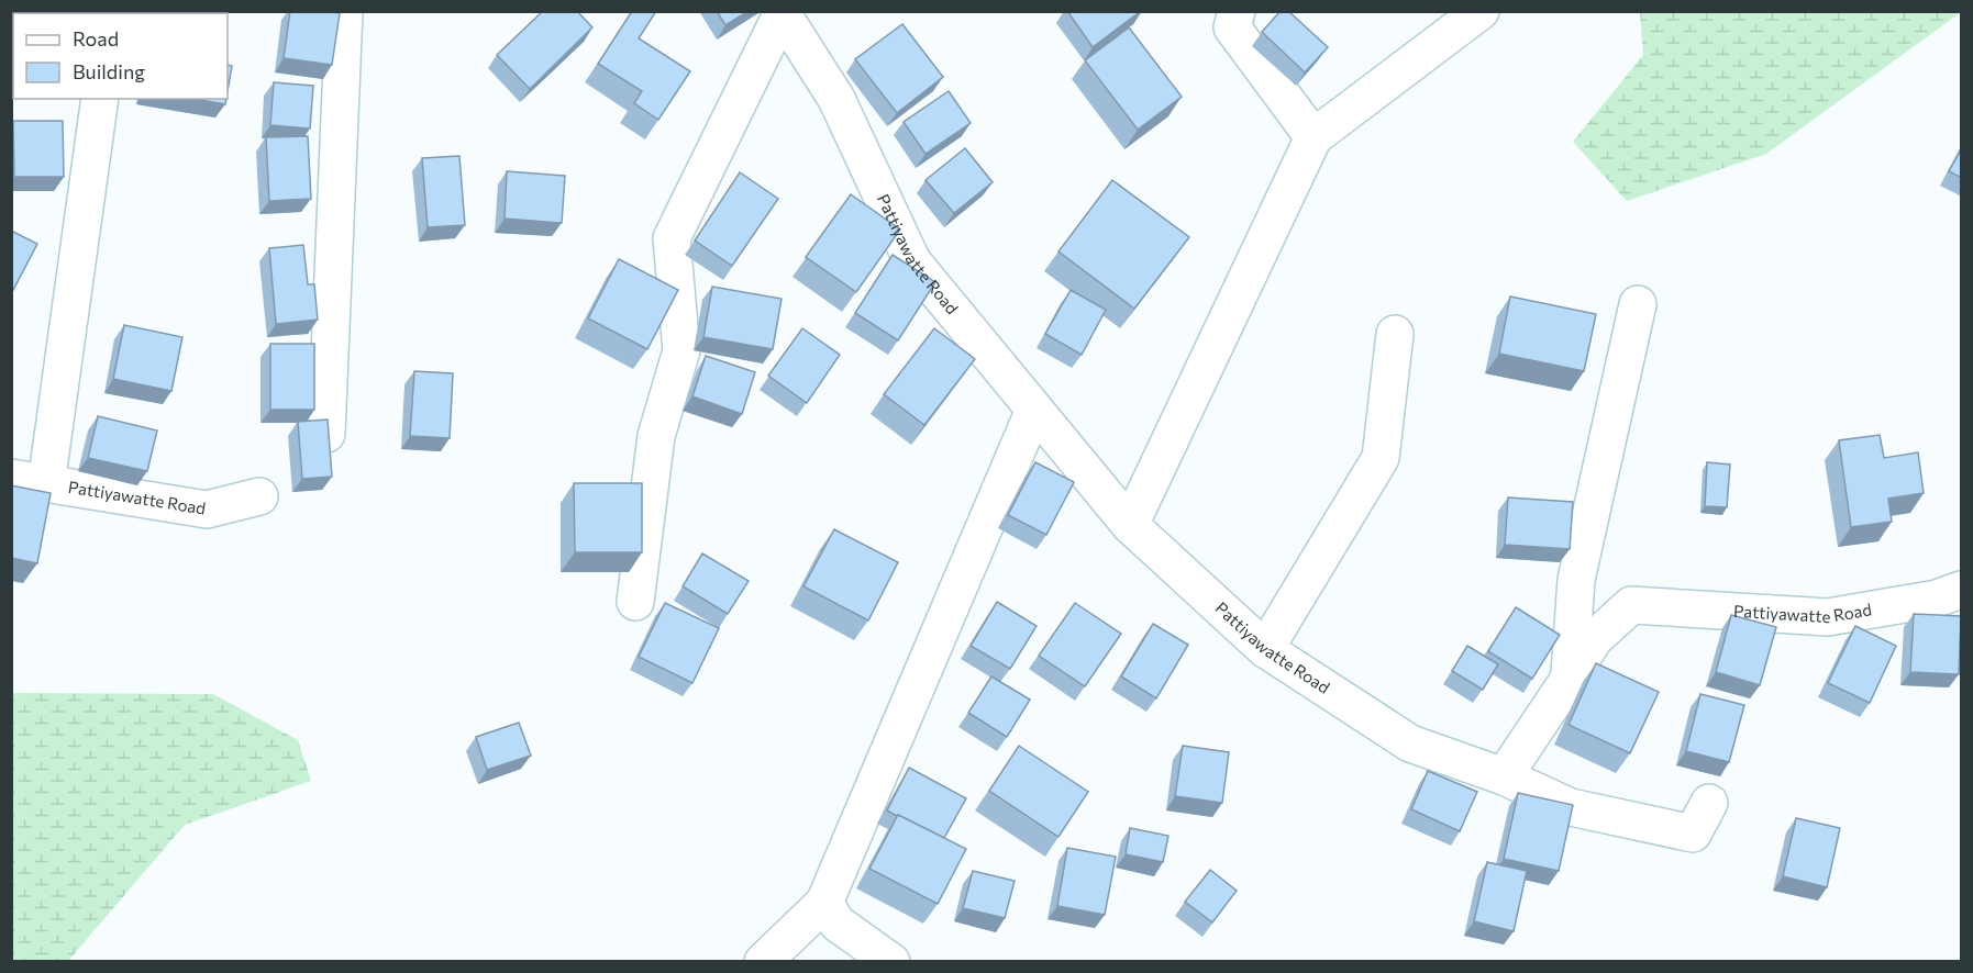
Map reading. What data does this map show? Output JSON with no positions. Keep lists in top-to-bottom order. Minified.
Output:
{"streets":{"street":["Pattiyawatte Road"]},"legend":["Road","Building"]}
